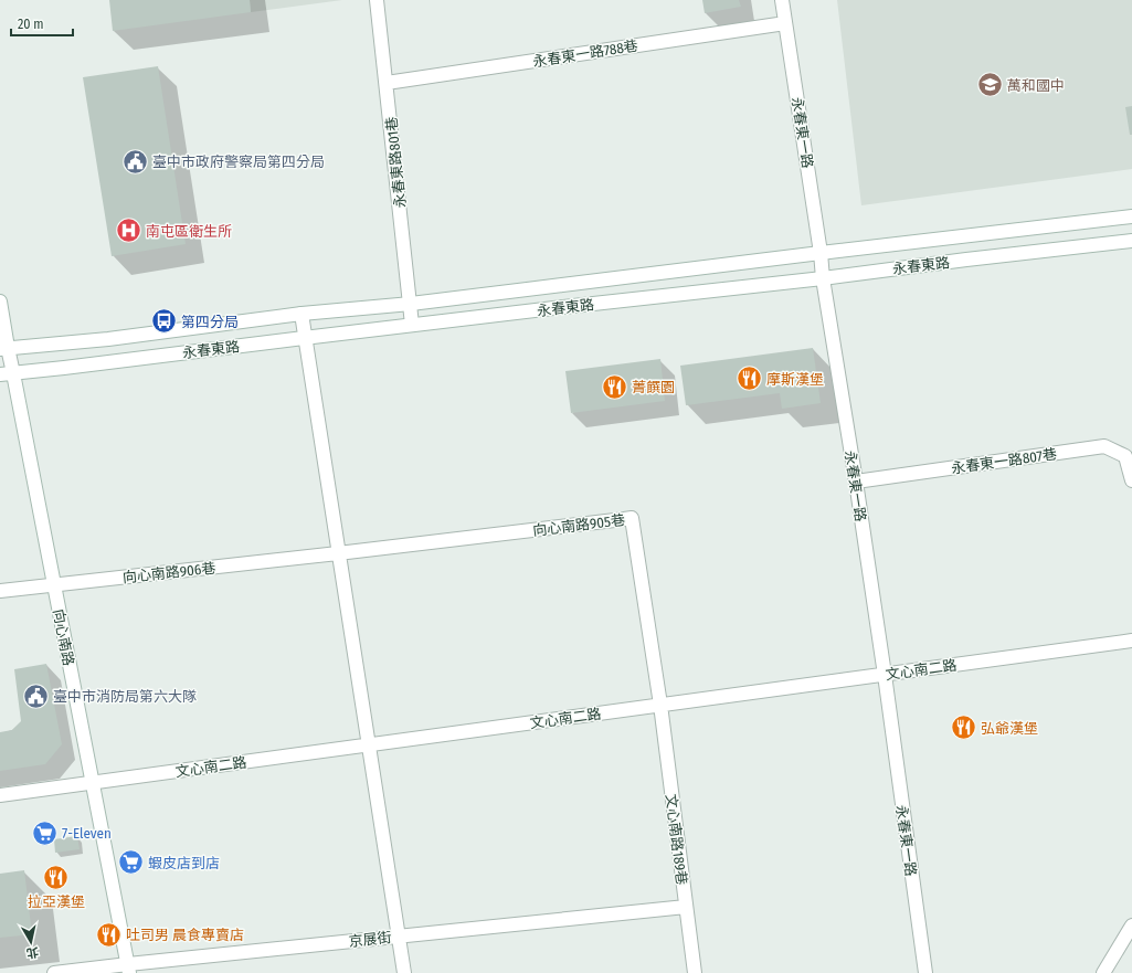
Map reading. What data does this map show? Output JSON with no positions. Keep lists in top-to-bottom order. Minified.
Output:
{"streets":{"street":["永春東一路788巷","永春東一路","永春東路801巷","永春東路","永春東一路807巷","向心南路905巷","向心南路906巷","向心南路","文心南二路","文心南路189巷","京展街"]},"crossings":[["永春東一路788巷","永春東一路"],["永春東一路788巷","永春東路801巷"],["永春東一路","永春東路"],["永春東一路","永春東一路807巷"],["永春東一路","文心南二路"],["永春東路801巷","永春東路"],["永春東路","向心南路"],["向心南路905巷","向心南路906巷"],["向心南路905巷","文心南二路"],["向心南路905巷","文心南路189巷"],["向心南路906巷","向心南路"],["向心南路","文心南二路"],["向心南路","京展街"],["文心南二路","文心南路189巷"],["文心南路189巷","京展街"]],"places":{"school or university":["萬和國中"],"public building":["臺中市政府警察局第四分局","臺中市消防局第六大隊"],"hospital":["南屯區衛生所"],"bus stop":["第四分局"],"restaurant":["摩斯漢堡","菁饌園","弘爺漢堡","拉亞漢堡","吐司男 晨食專賣店"],"supermarket":["7-Eleven","蝦皮店到店"]},"scale_bar":"20 m","north":"bottom"}
